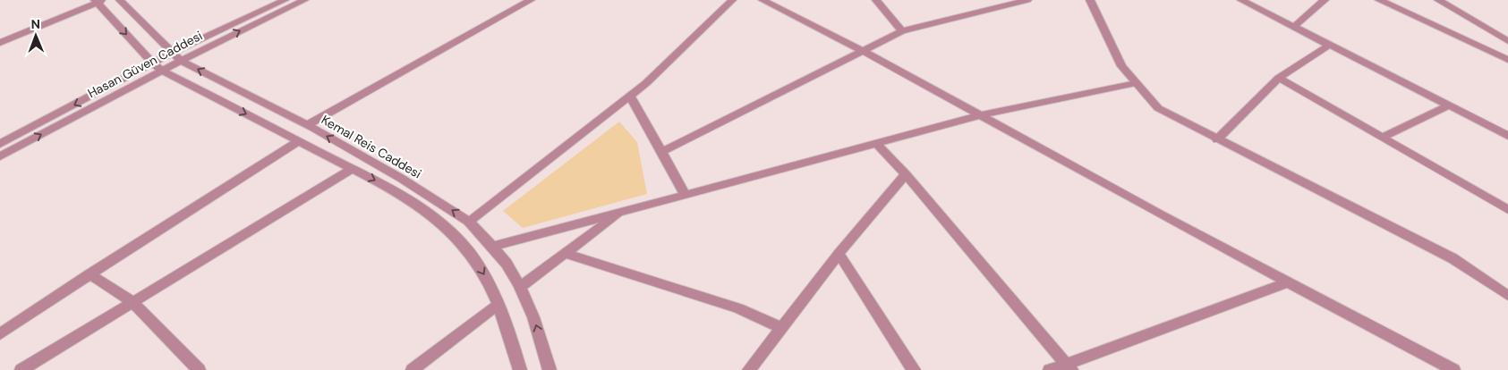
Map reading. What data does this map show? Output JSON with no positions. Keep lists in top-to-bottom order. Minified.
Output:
{"streets":{"street":["Hasan Güven Caddesi","Kemal Reis Caddesi"]},"crossings":[["Hasan Güven Caddesi","Kemal Reis Caddesi"]],"north":"top"}
